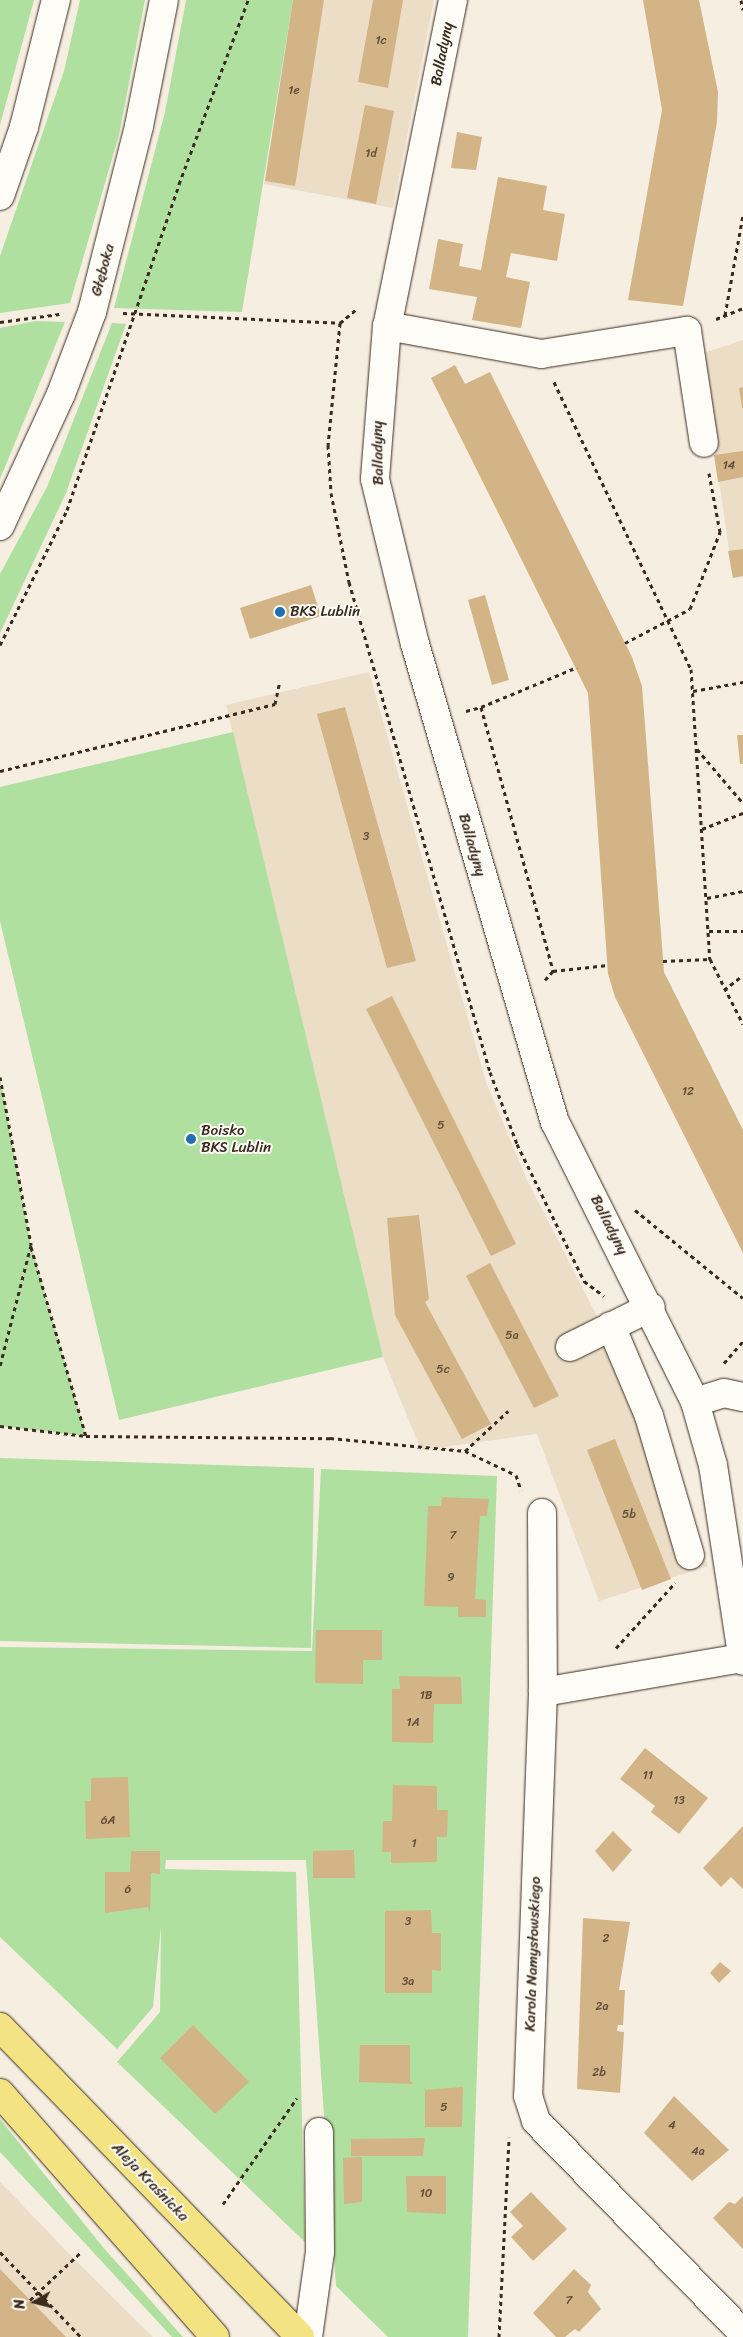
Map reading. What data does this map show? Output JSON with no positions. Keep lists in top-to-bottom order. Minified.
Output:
{"streets":{"main road":["Aleja Kraśnicka"],"street":["Balladyny","Głęboka","Karola Namysłowskiego"]},"places":["BKS Lublin","Boisko BKS Lublin"],"house_numbers":["1c","1e","1d","14","3","12","5","5a","5c","5b","7","9","1B","1A","11","13","6A","1","6","3","2","3a","2a","2b","5","4","4a","10","7"],"north":"left"}
